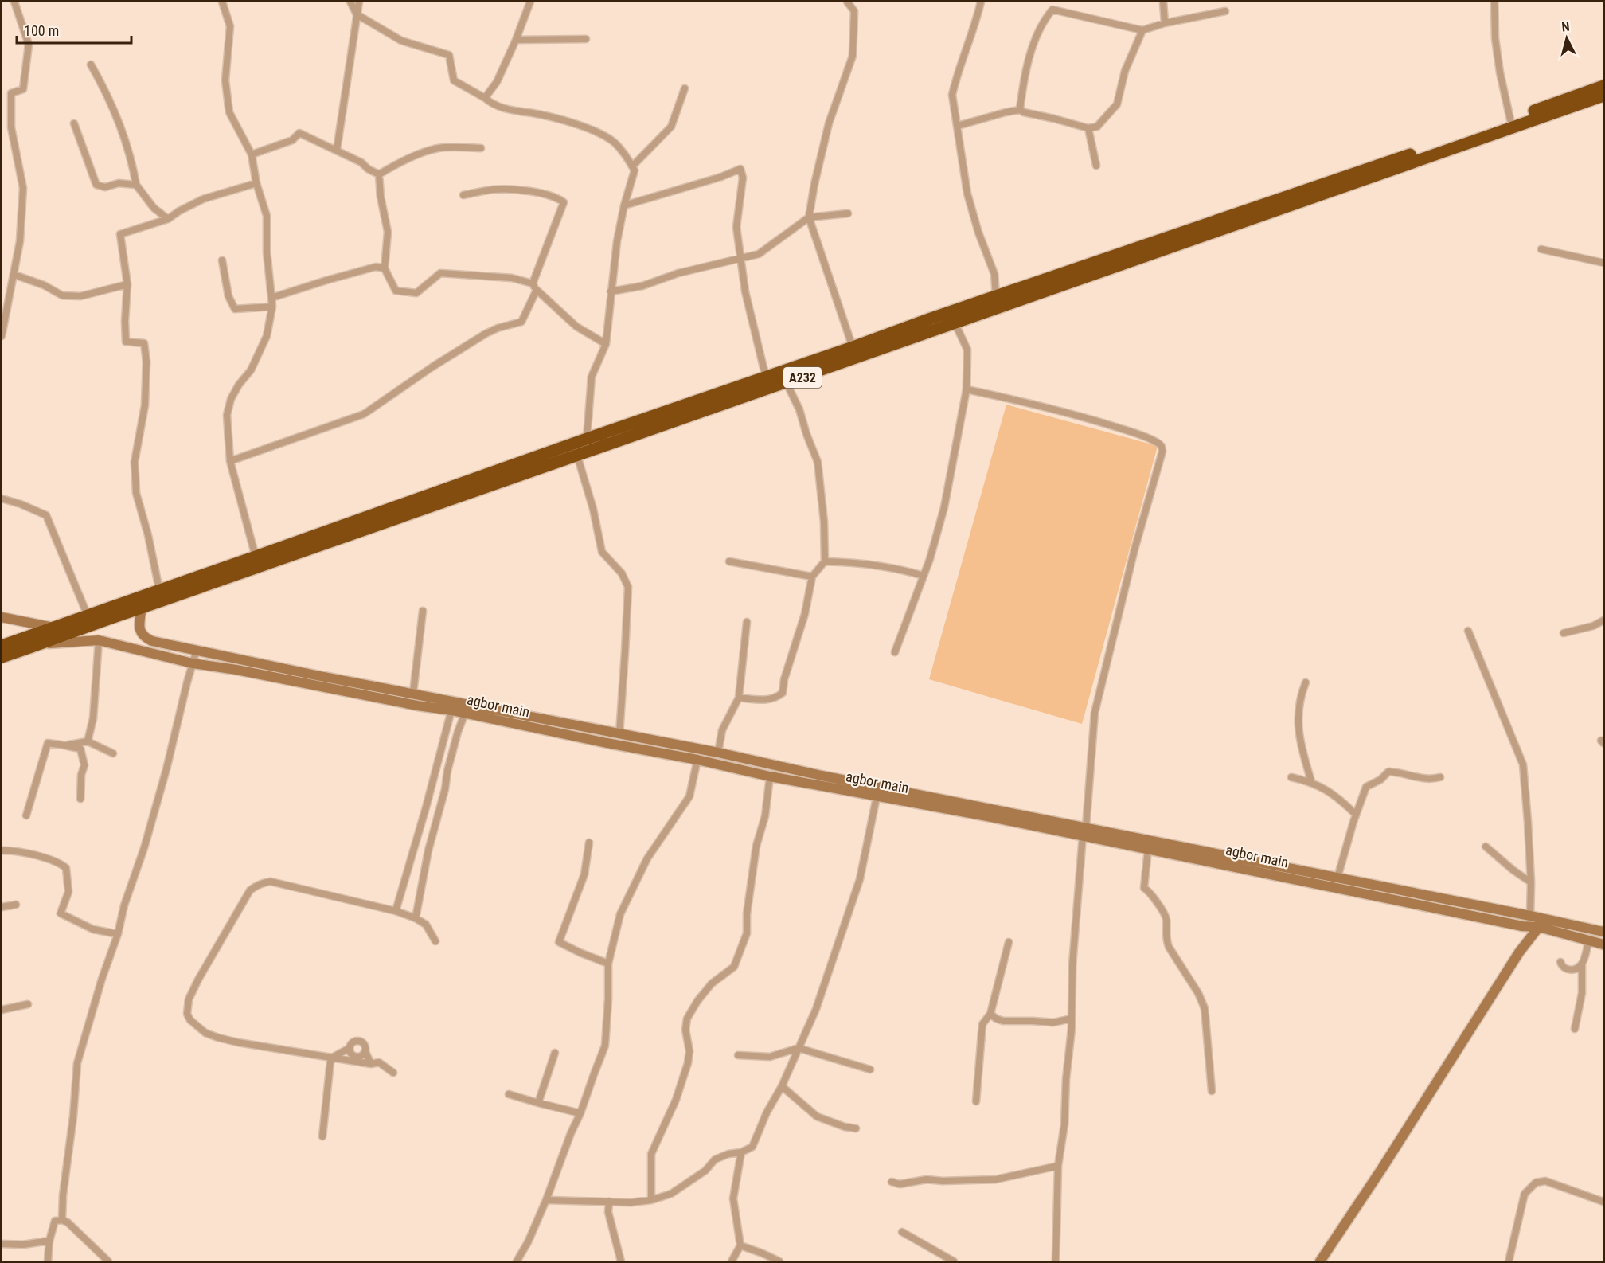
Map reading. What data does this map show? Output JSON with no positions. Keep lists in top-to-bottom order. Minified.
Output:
{"streets":{"highway":["A232"],"main road":["agbor main"]},"crossings":[["A232","agbor main"]],"scale_bar":"100 m","north":"top"}
